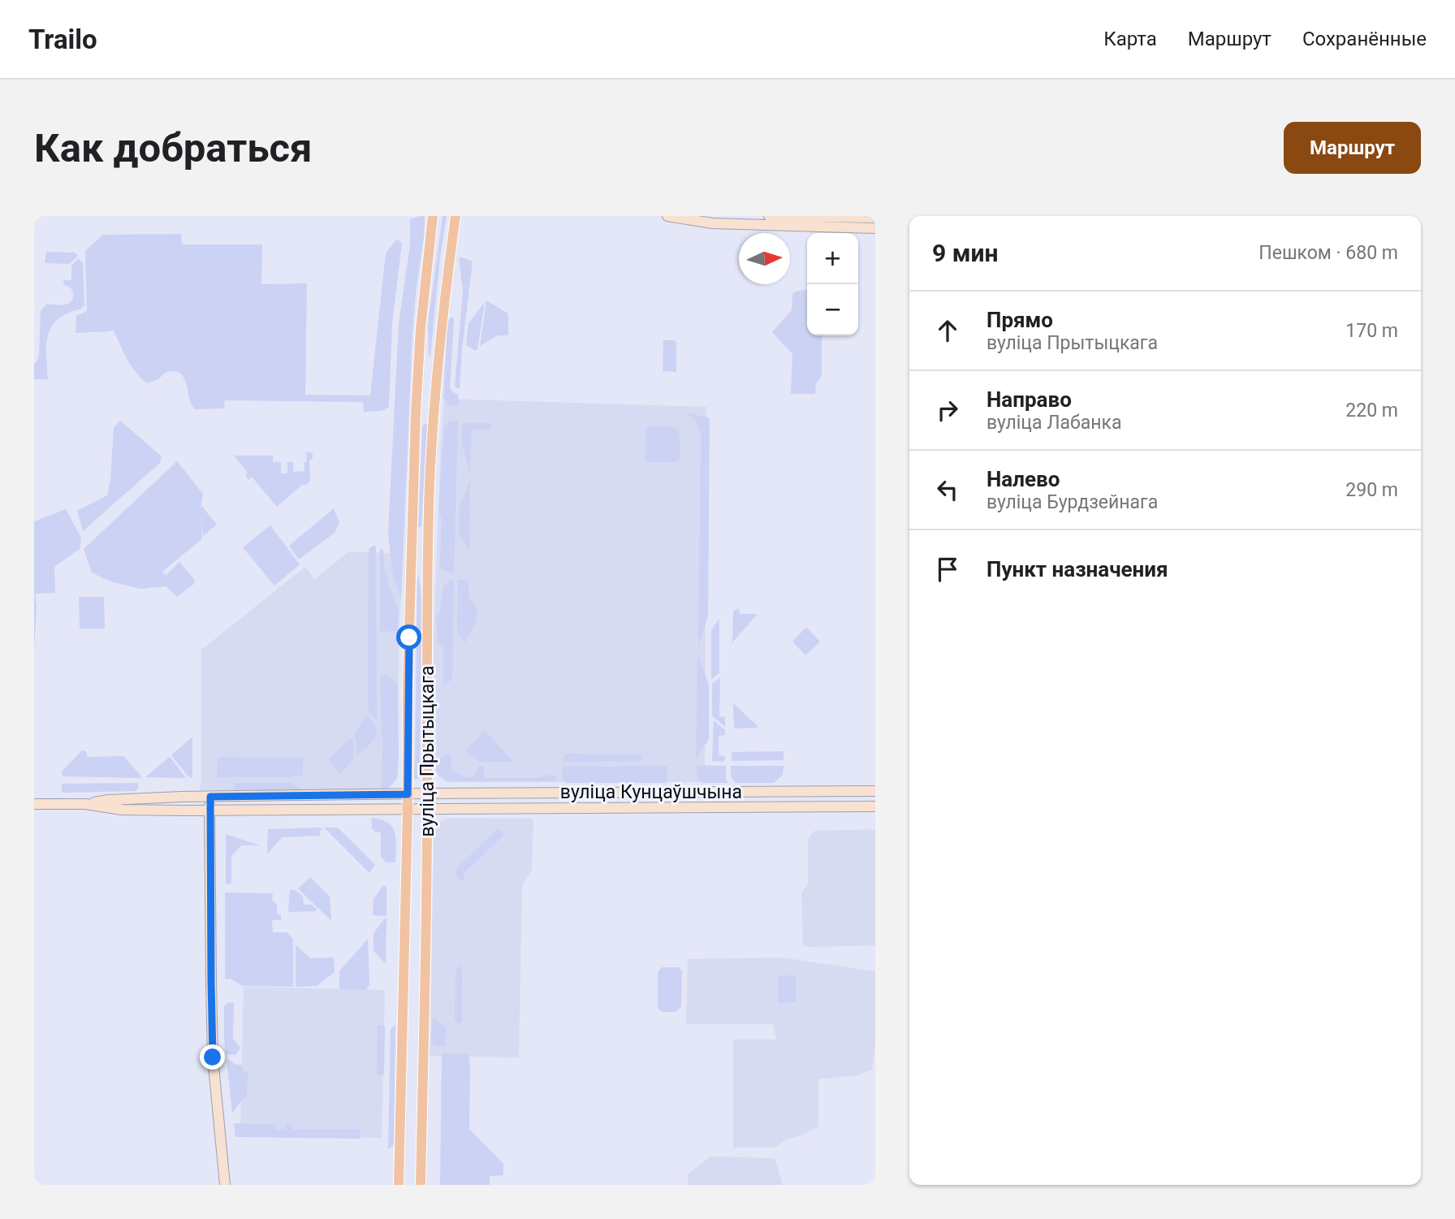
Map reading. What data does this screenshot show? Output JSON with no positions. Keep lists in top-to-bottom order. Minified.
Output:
{"streets":{"main road":["вуліца Прытыцкага","вуліца Кунцаўшчына"]},"crossings":[["вуліца Прытыцкага","вуліца Кунцаўшчына"]],"north":"right","page":{"header":"Trailo","nav":["Карта","Маршрут","Сохранённые"],"buttons":"Маршрут","title":"Как добраться","heading":["9 мин","Пешком · 680 m"],"map_buttons":["+","−"],"list":[["Прямо","вуліца Прытыцкага","170 m"],["Направо","вуліца Лабанка","220 m"],["Налево","вуліца Бурдзейнага","290 m"],"Пункт назначения"]}}
